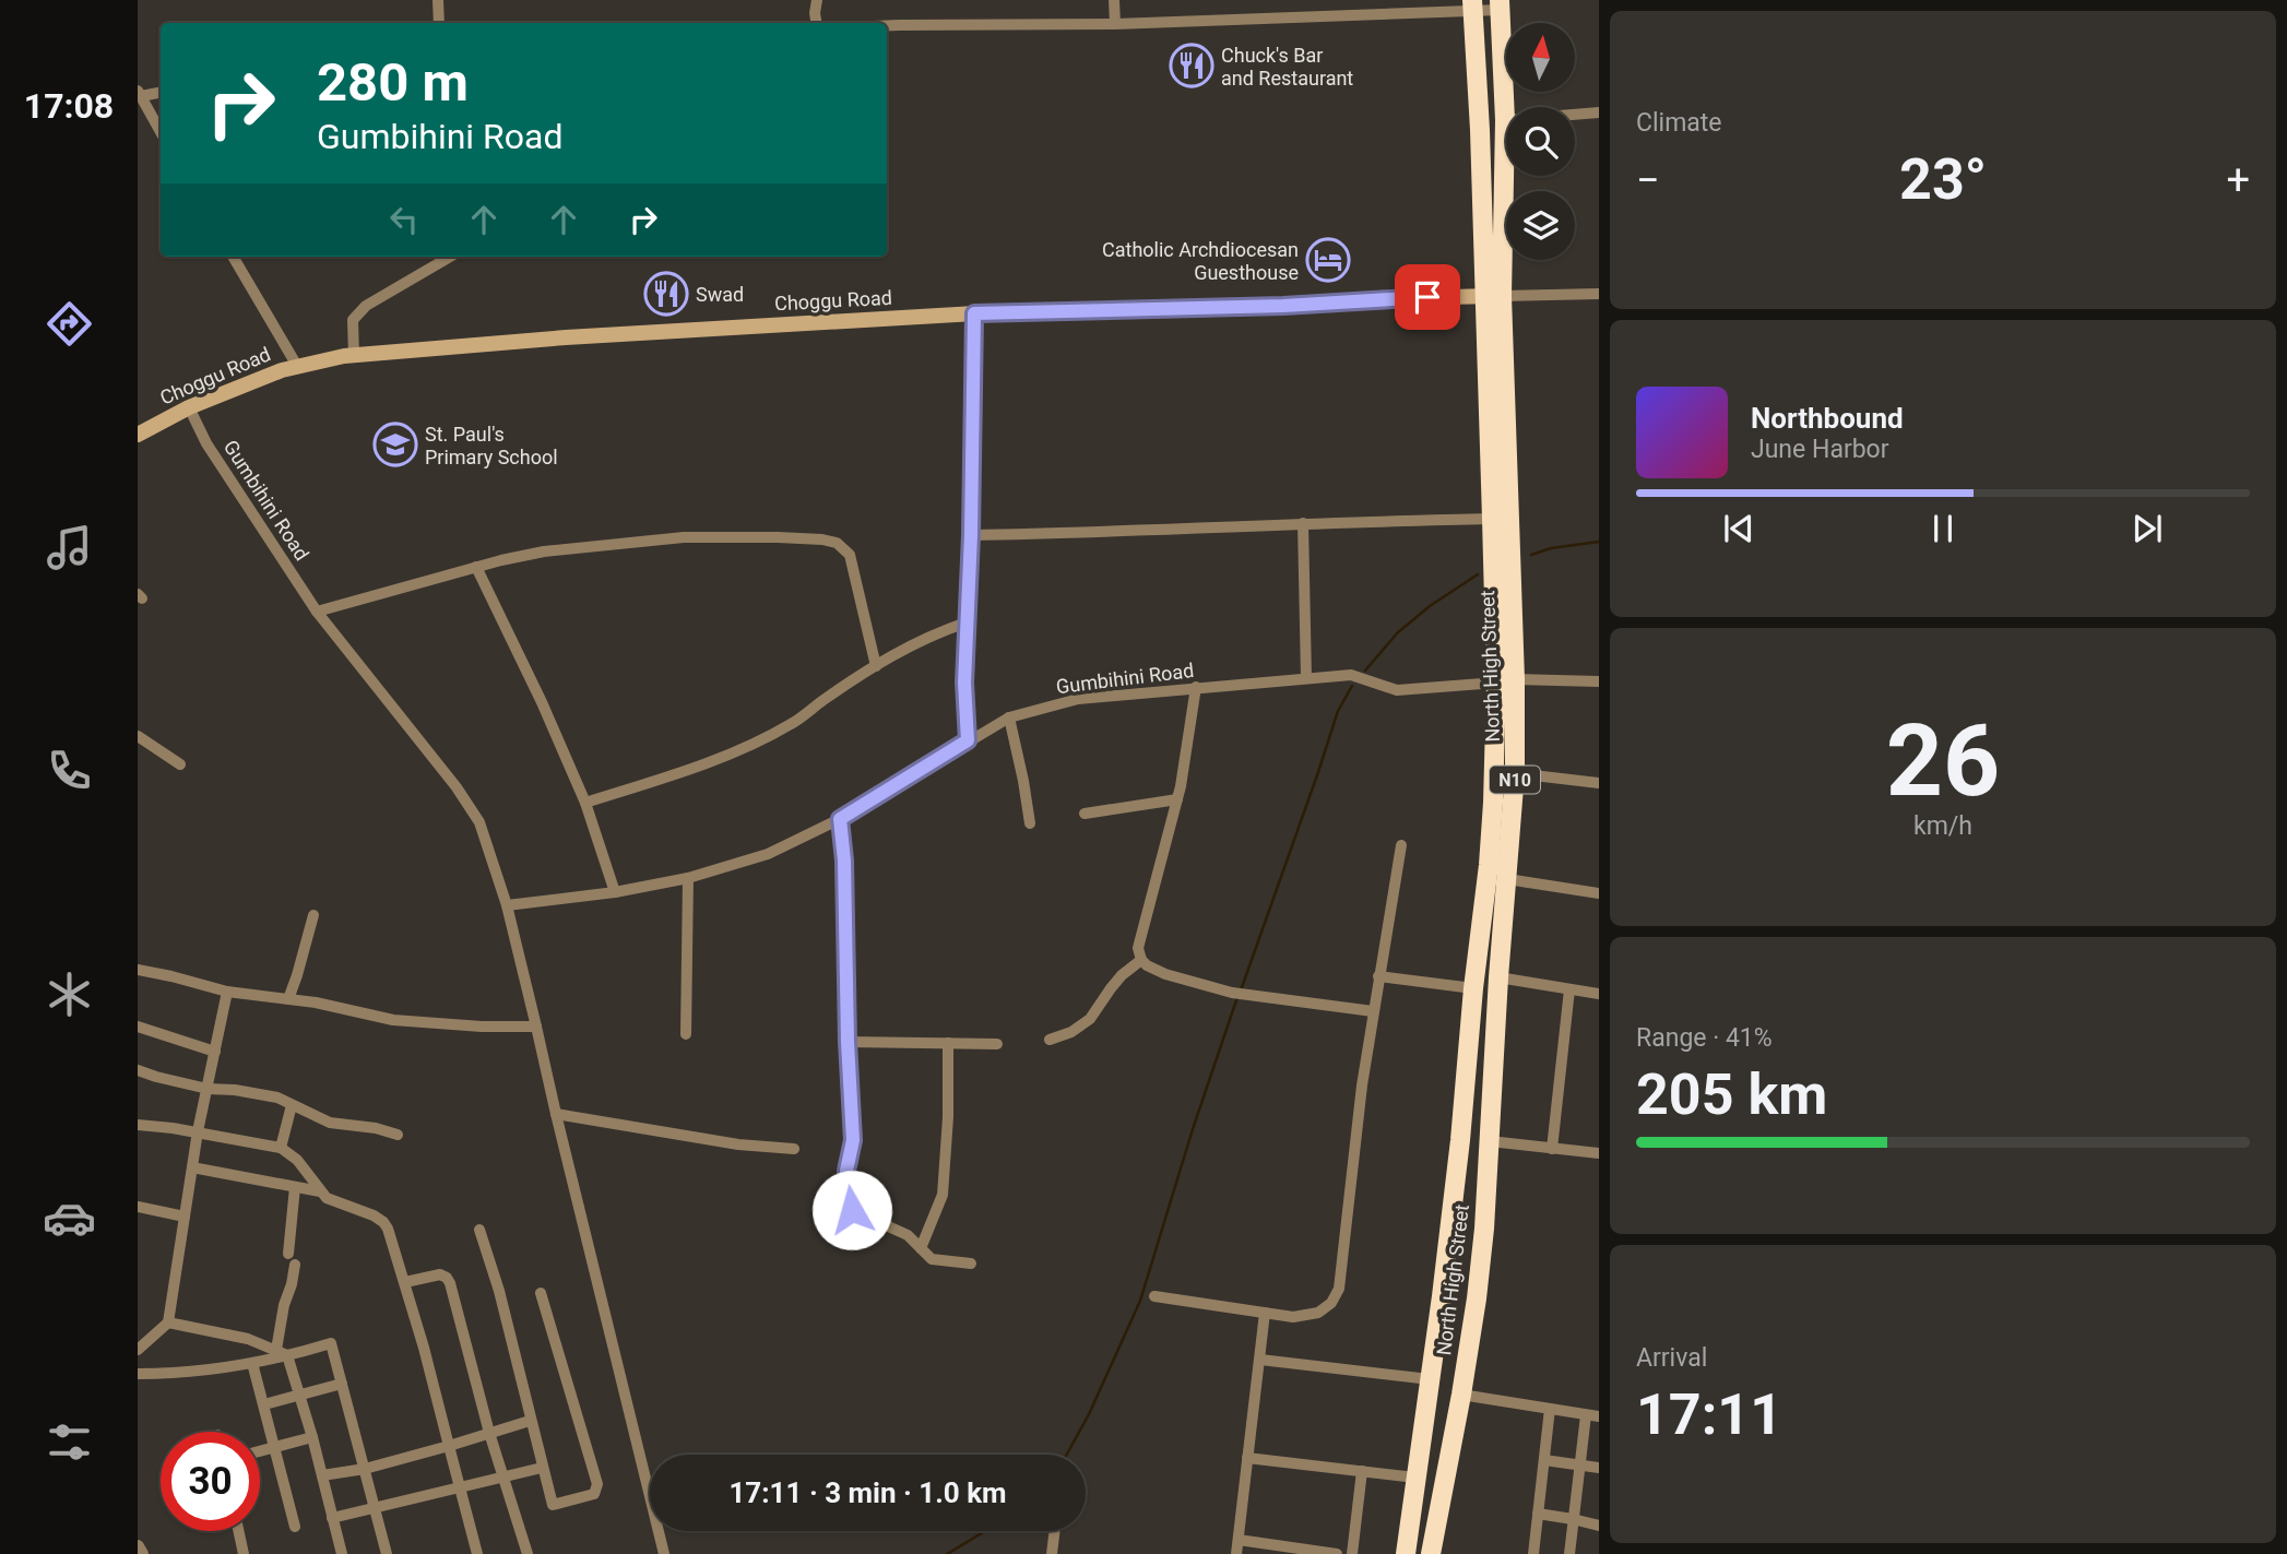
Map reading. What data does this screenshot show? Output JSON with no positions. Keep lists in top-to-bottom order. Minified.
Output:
{"streets":{"highway":["North High Street","N10"],"main road":["Choggu Road"],"street":["Gumbihini Road"]},"crossings":[["Choggu Road","Gumbihini Road"],["Choggu Road","North High Street"],["Gumbihini Road","North High Street"]],"places":{"restaurant":["Chuck's Bar and Restaurant","Swad"],"hotel":["Catholic Archdiocesan Guesthouse"],"school or university":["St. Paul's Primary School"]},"north":"top","page":{"tabs":"17:08","tile":["Climate",["26","km/h"],["Range · 41%","205 km"],["Arrival","17:11"]],"turn":["280 m","Gumbihini Road"],"heat":["−","23°","+"],"song":["Northbound","June Harbor"],"limit":"30","trip":"17:11 · 3 min · 1.0 km"}}
